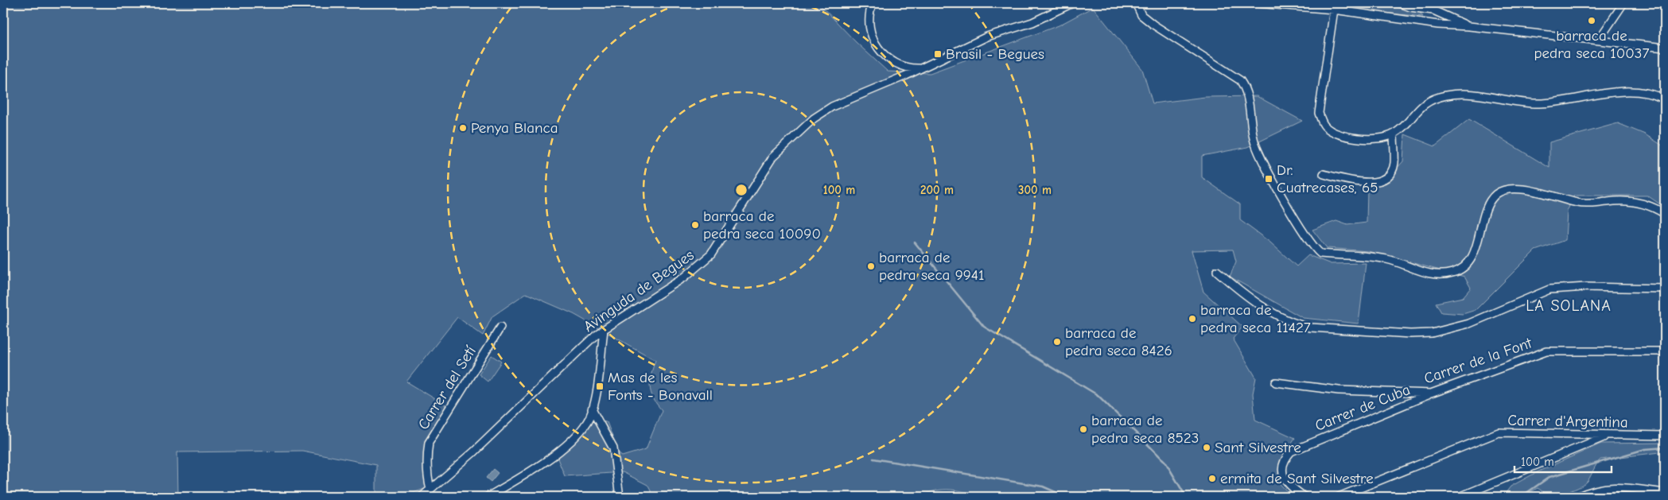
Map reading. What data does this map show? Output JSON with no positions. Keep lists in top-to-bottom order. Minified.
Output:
{"streets":{"street":["Avinguda de Begues","Carrer de la Font","Carrer del Setí","Carrer de Cuba","Carrer d'Argentina"]},"crossings":[["Avinguda de Begues","Carrer del Setí"],["Carrer de la Font","Carrer de Cuba"]],"districts":["LA SOLANA"],"places":{"other":["barraca de pedra seca 10037","Penya Blanca","barraca de pedra seca 10090","barraca de pedra seca 9941","barraca de pedra seca 11427","barraca de pedra seca 8426","barraca de pedra seca 8523","Sant Silvestre","ermita de Sant Silvestre"],"transit":["Brasil - Begues","Dr. Cuatrecases, 65","Mas de les Fonts - Bonavall"]},"scale_bar":"100 m","rings":["100 m","200 m","300 m"]}
